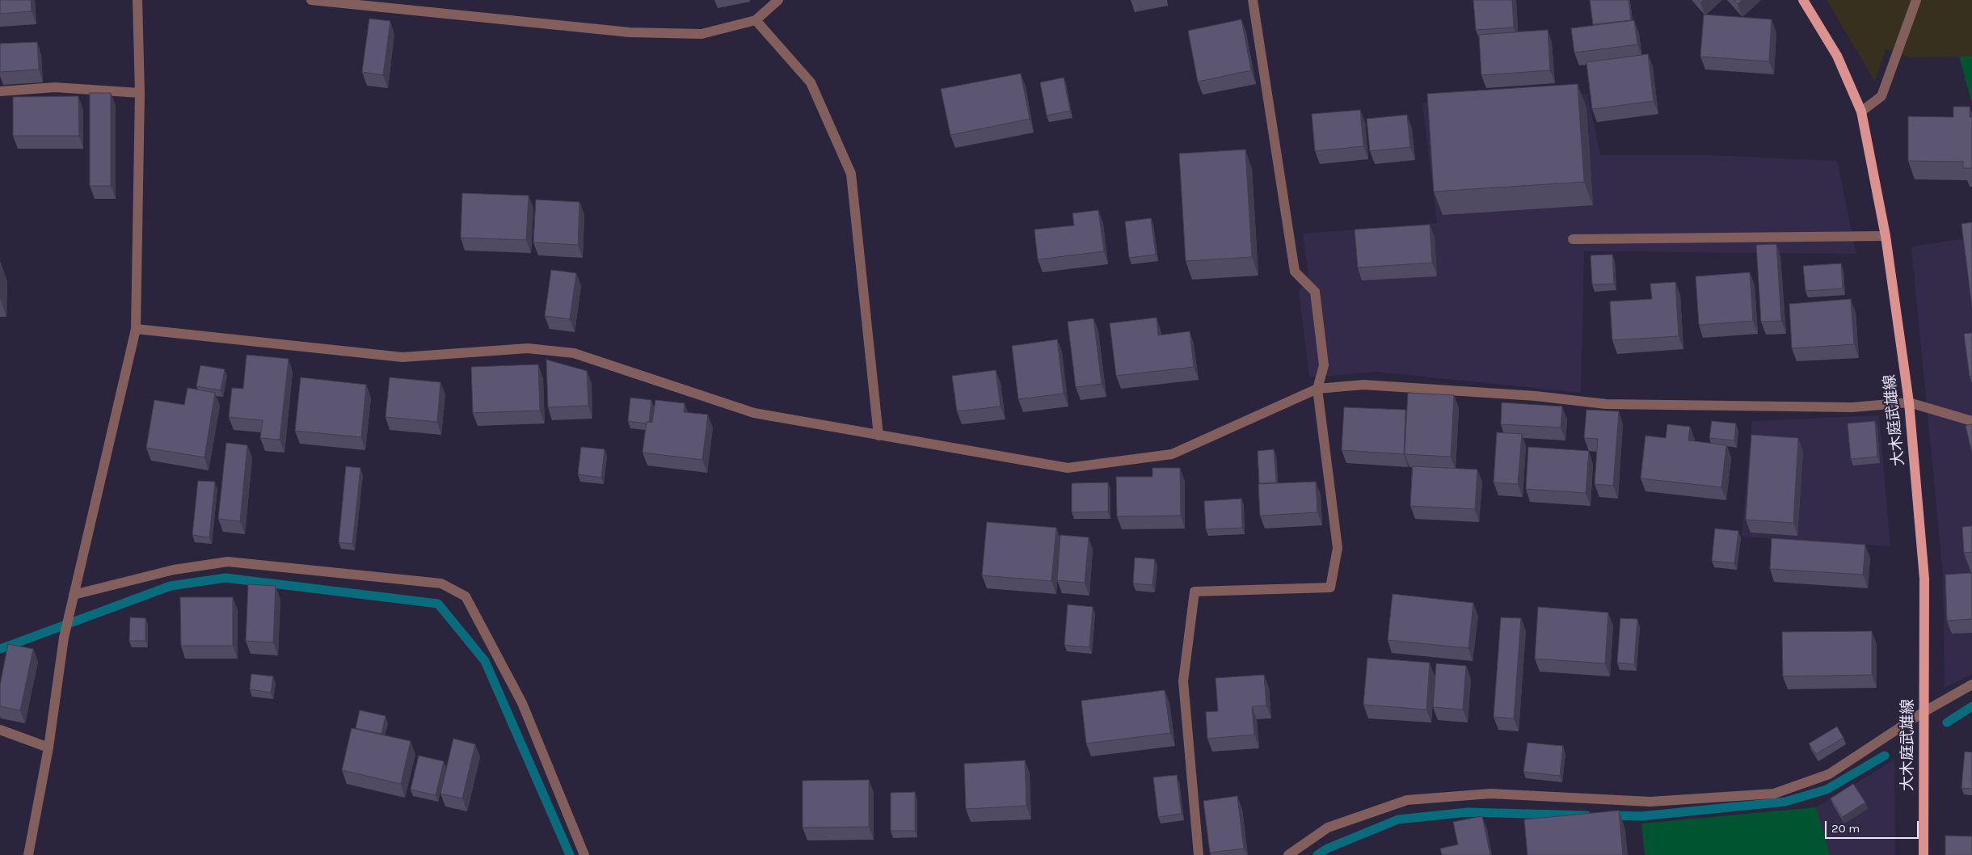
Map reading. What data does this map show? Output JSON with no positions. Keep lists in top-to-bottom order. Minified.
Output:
{"streets":{"main road":["大木庭武雄線"]},"scale_bar":"20 m"}
